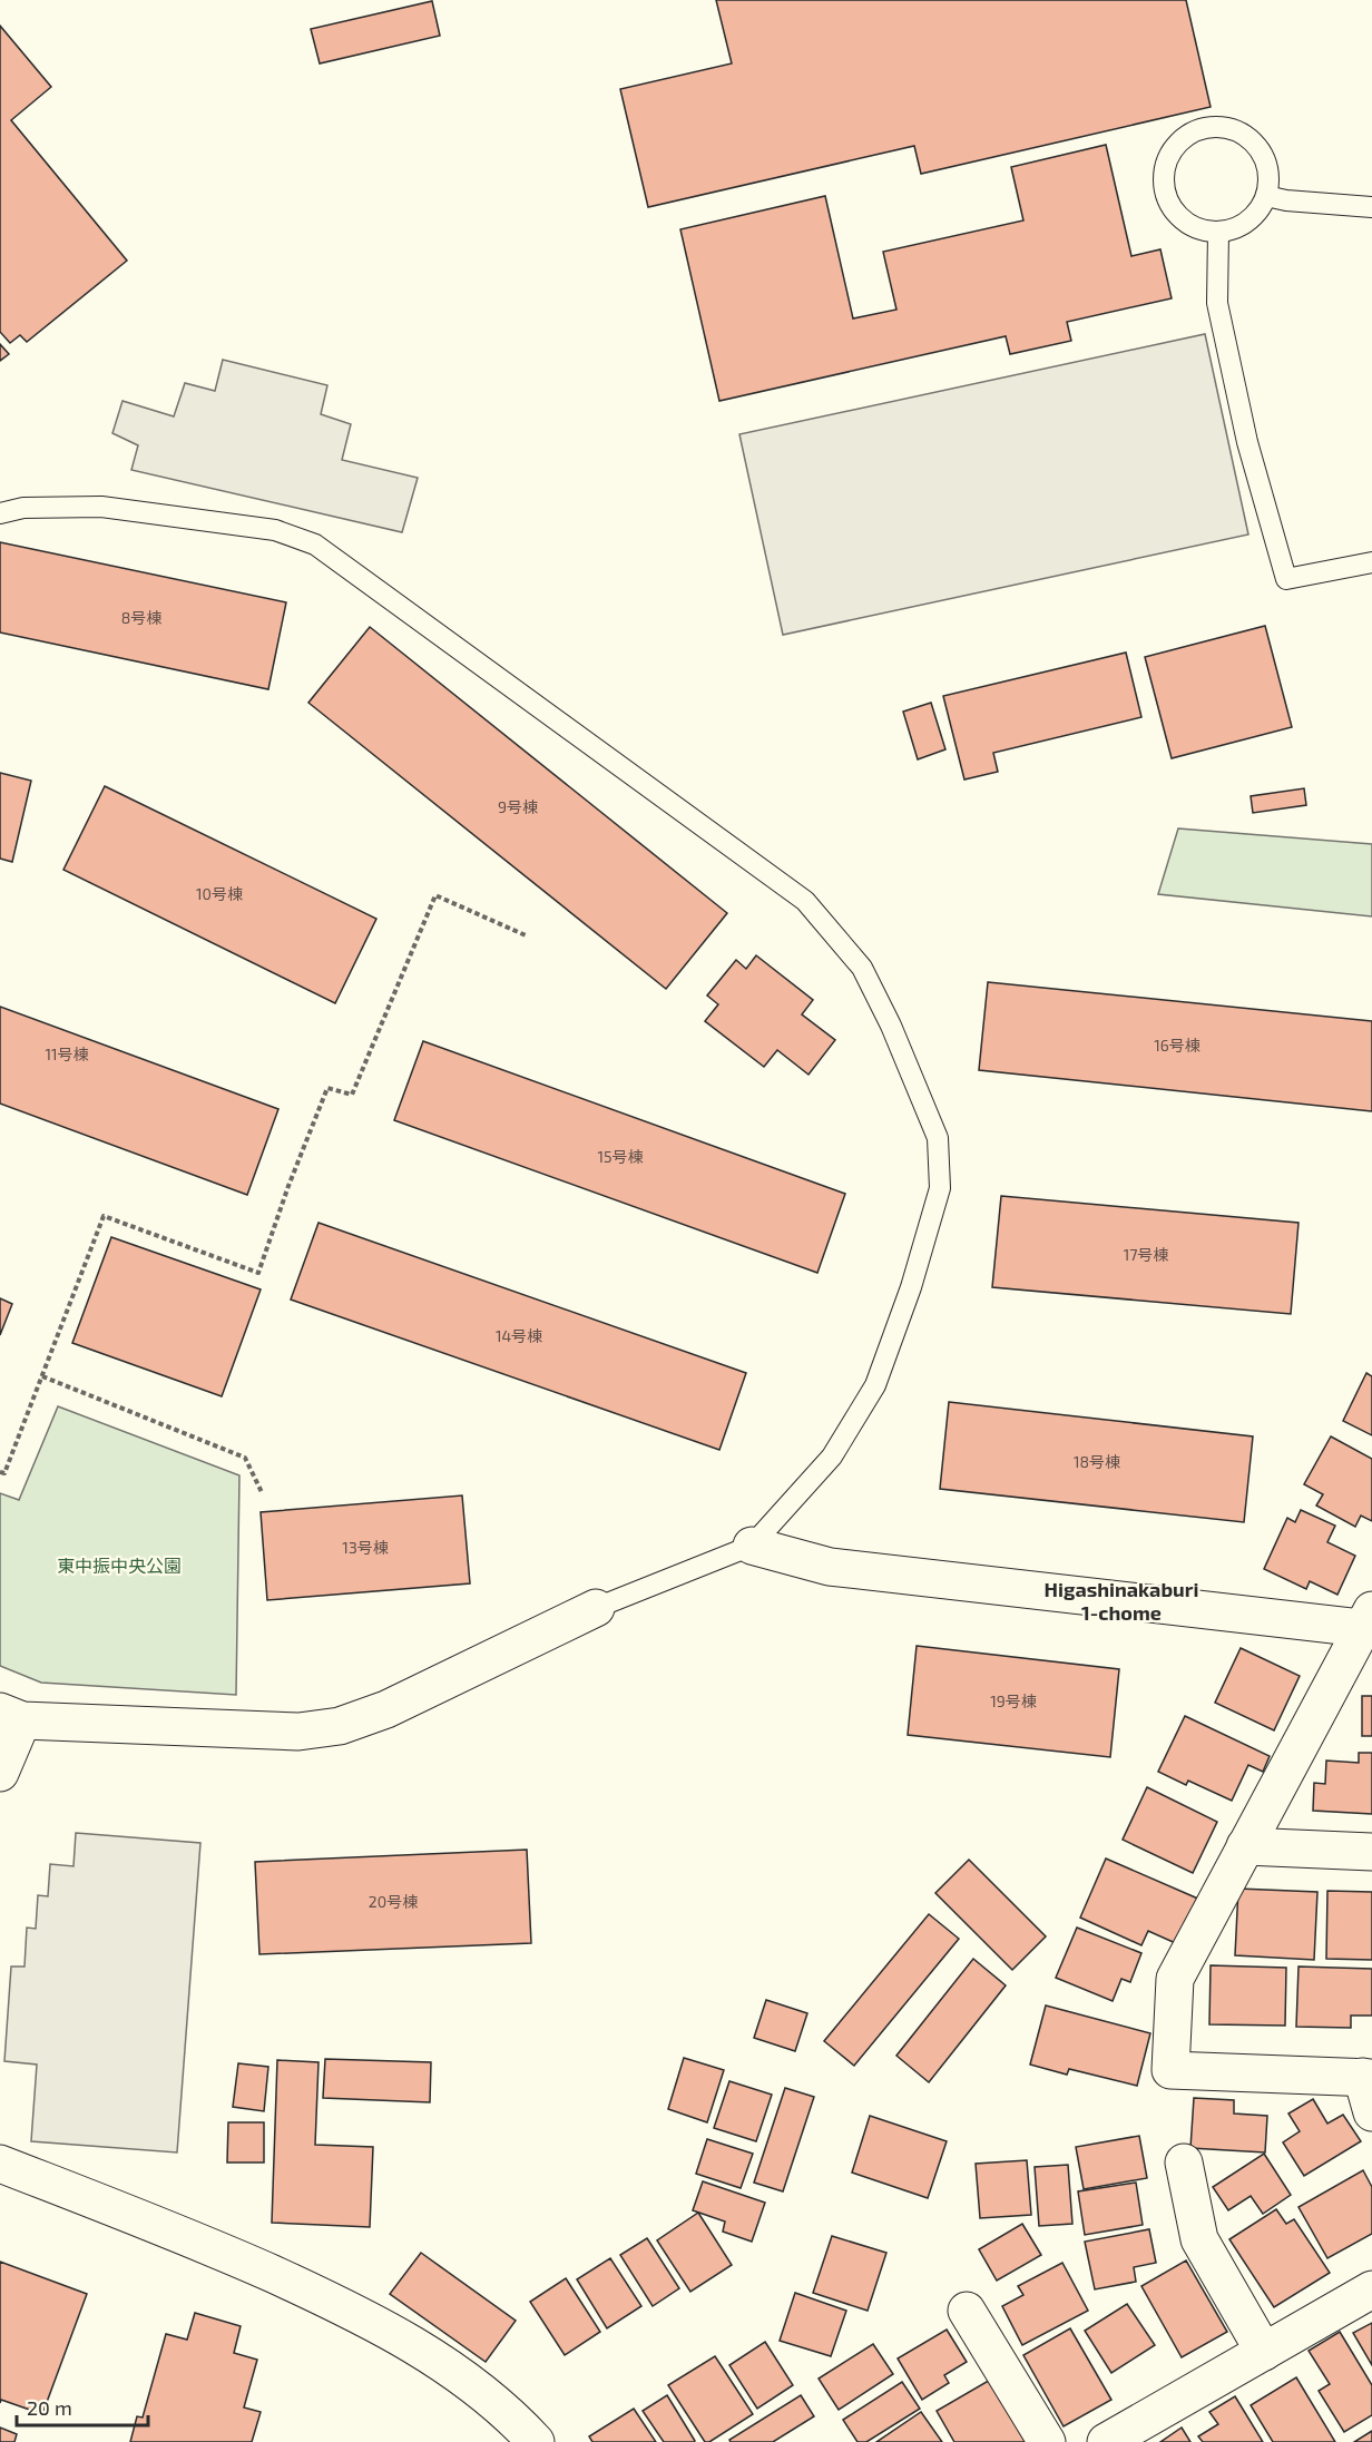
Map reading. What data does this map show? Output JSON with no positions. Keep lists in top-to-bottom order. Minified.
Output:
{"districts":["Higashinakaburi 1-chome"],"parks":["東中振中央公園"],"house_numbers":["8号棟","9号棟","10号棟","16号棟","11号棟","15号棟","17号棟","14号棟","18号棟","13号棟","19号棟","20号棟"],"scale_bar":"20 m"}
